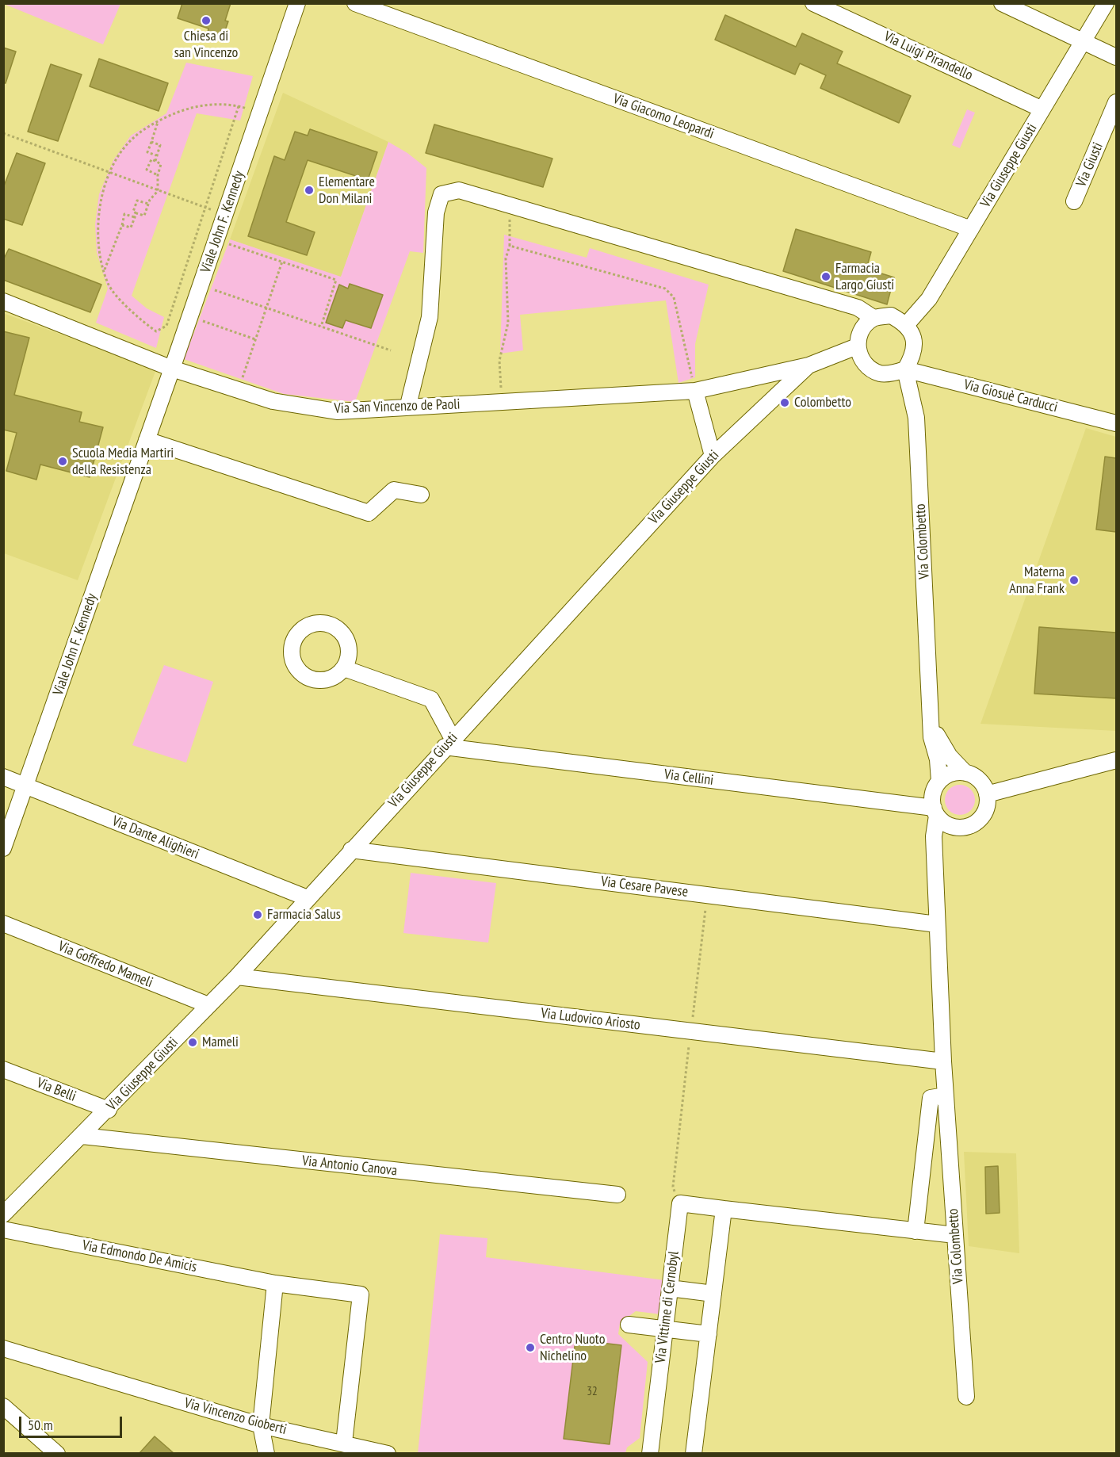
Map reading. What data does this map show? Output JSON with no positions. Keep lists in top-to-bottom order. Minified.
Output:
{"streets":{"street":["Via Luigi Pirandello","Via Giacomo Leopardi","Via Giusti","Via Giuseppe Giusti","Viale John F. Kennedy","Via Giosuè Carducci","Via San Vincenzo de Paoli","Via Colombetto","Via Cellini","Via Dante Alighieri","Via Cesare Pavese","Via Goffredo Mameli","Via Ludovico Ariosto","Via Belli","Via Antonio Canova","Via Edmondo De Amicis","Via Vittime di Cernobyl","Via Vincenzo Gioberti"]},"crossings":[["Via Luigi Pirandello","Via Giuseppe Giusti"],["Via Giacomo Leopardi","Via Giuseppe Giusti"],["Via Giuseppe Giusti","Via Giosuè Carducci"],["Via Giuseppe Giusti","Via San Vincenzo de Paoli"],["Via Giuseppe Giusti","Via Colombetto"],["Via Giuseppe Giusti","Via Cellini"],["Via Giuseppe Giusti","Via Dante Alighieri"],["Via Giuseppe Giusti","Via Cesare Pavese"],["Via Giuseppe Giusti","Via Goffredo Mameli"],["Via Giuseppe Giusti","Via Ludovico Ariosto"],["Via Giuseppe Giusti","Via Belli"],["Via Giuseppe Giusti","Via Antonio Canova"],["Viale John F. Kennedy","Via San Vincenzo de Paoli"],["Viale John F. Kennedy","Via Dante Alighieri"],["Via Giosuè Carducci","Via Colombetto"],["Via Colombetto","Via Cellini"],["Via Colombetto","Via Cesare Pavese"],["Via Colombetto","Via Ludovico Ariosto"],["Via Edmondo De Amicis","Via Vincenzo Gioberti"]],"places":["Chiesa di san Vincenzo","Elementare Don Milani","Farmacia Largo Giusti","Colombetto","Scuola Media Martiri della Resistenza","Materna Anna Frank","Farmacia Salus","Mameli","Centro Nuoto Nichelino"],"house_numbers":["32"],"scale_bar":"50 m"}
